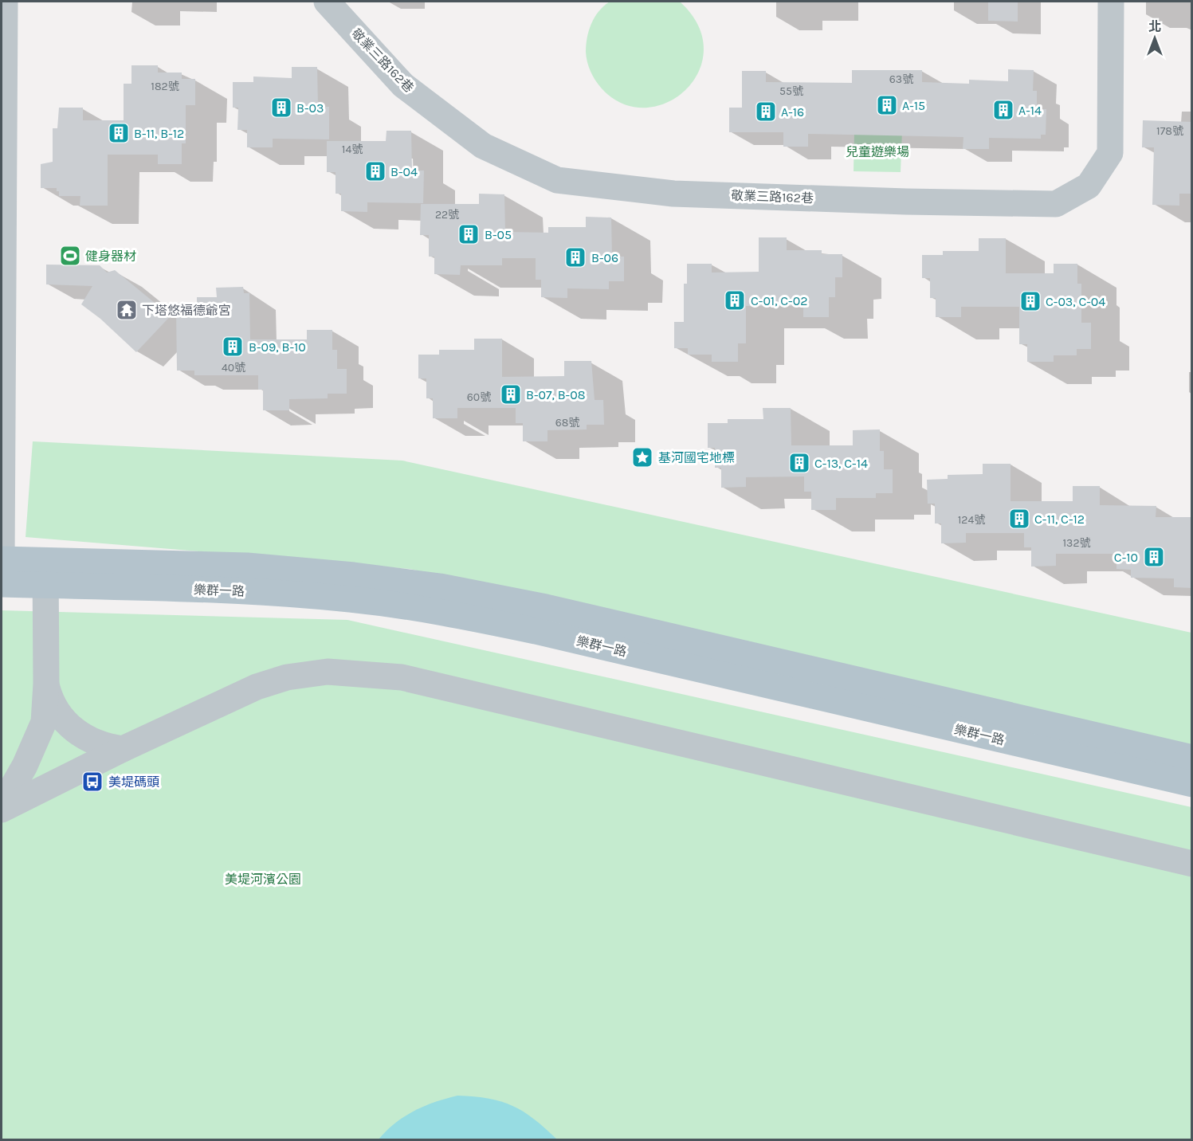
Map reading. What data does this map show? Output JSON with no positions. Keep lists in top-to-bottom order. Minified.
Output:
{"streets":{"main road":["樂群一路"],"street":["敬業三路162巷"]},"parks":["兒童遊樂場","美堤河濱公園"],"places":{"building":["A-15","B-03","A-14","A-16","B-11, B-12","B-04","B-05","B-06","C-01, C-02","C-03, C-04","B-09, B-10","B-07, B-08","C-13, C-14","C-11, C-12","C-10"],"sports":["健身器材"],"temple":["下塔悠福德爺宮"],"place":["基河國宅地標"],"bus stop":["美堤碼頭"]},"house_numbers":["63號","182號","55號","178號","14號","22號","40號","60號","68號","124號","132號"],"north":"top"}
